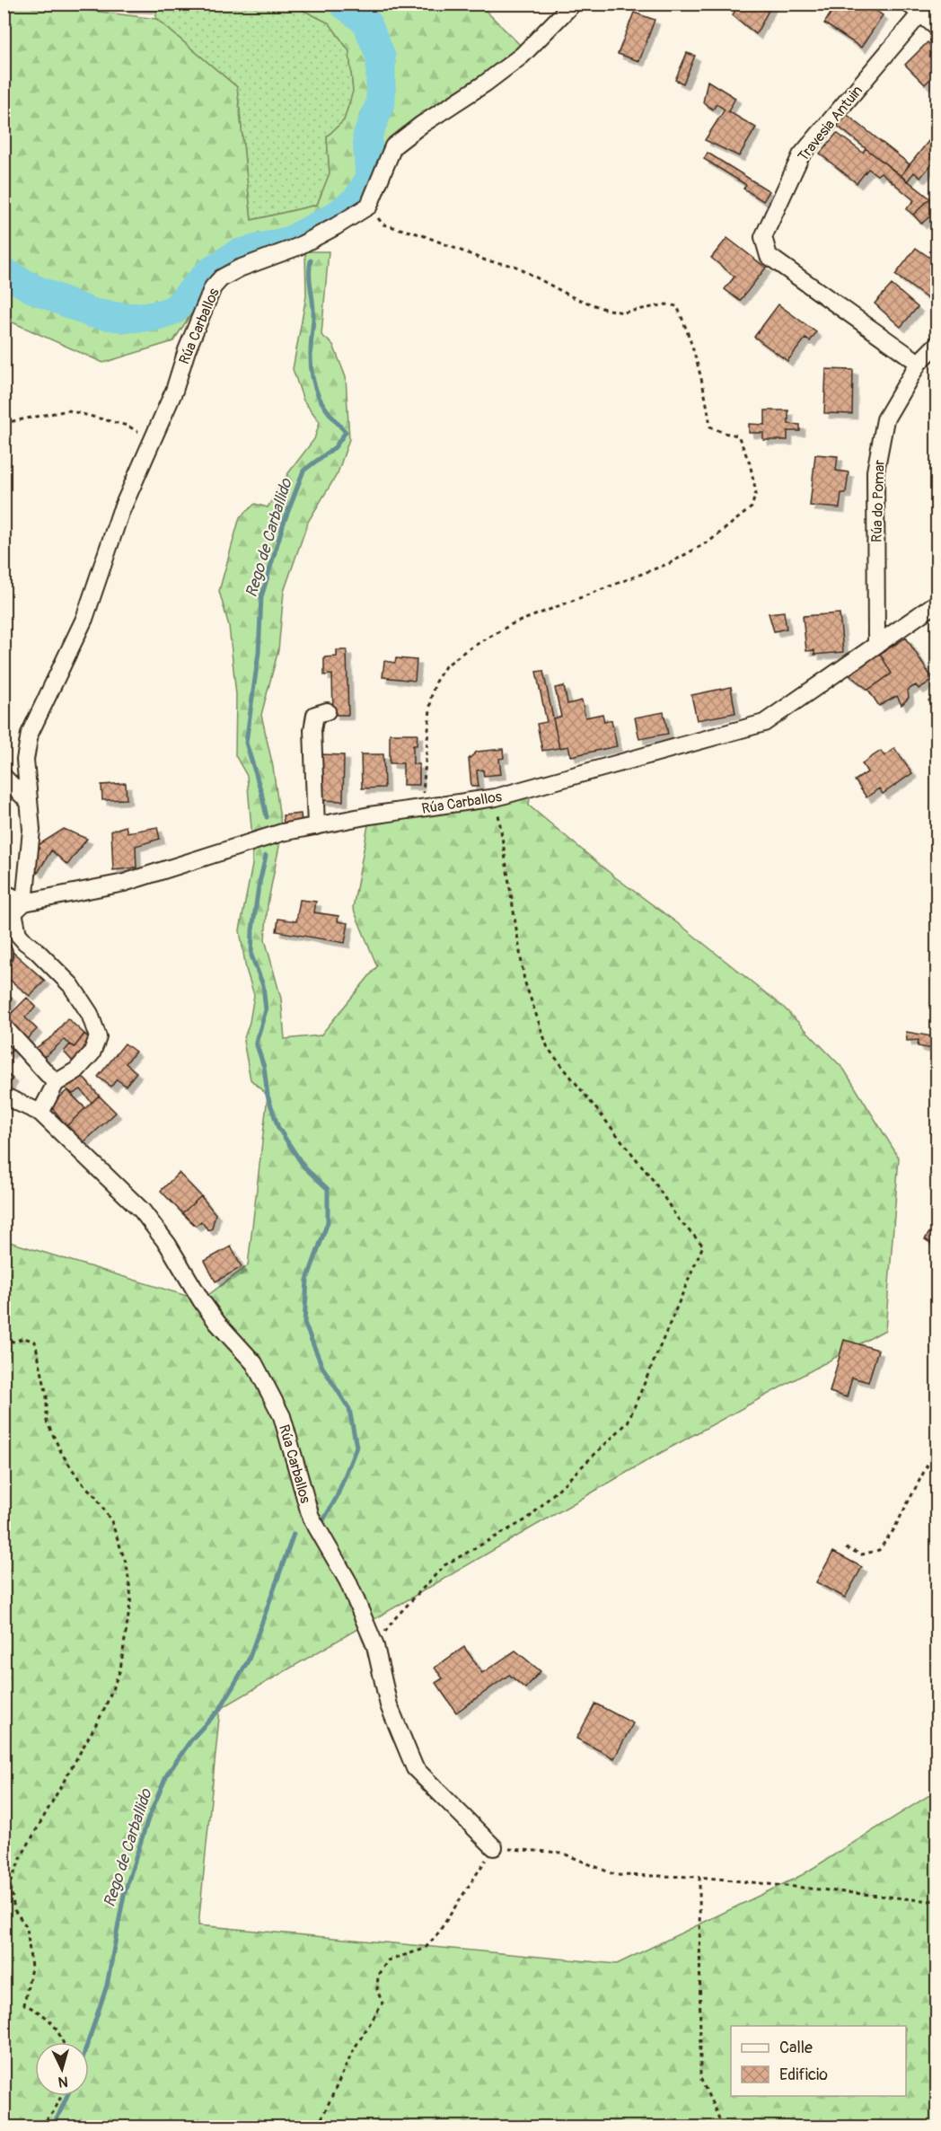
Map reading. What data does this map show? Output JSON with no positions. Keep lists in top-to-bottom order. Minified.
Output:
{"streets":{"street":["Travesia Antuin","Rúa Carballos","Rúa do Pomar"]},"crossings":[["Travesia Antuin","Rúa do Pomar"],["Rúa Carballos","Rúa do Pomar"]],"water":["Rego de Carballido"],"legend":["Calle","Edificio"],"north":"bottom"}
